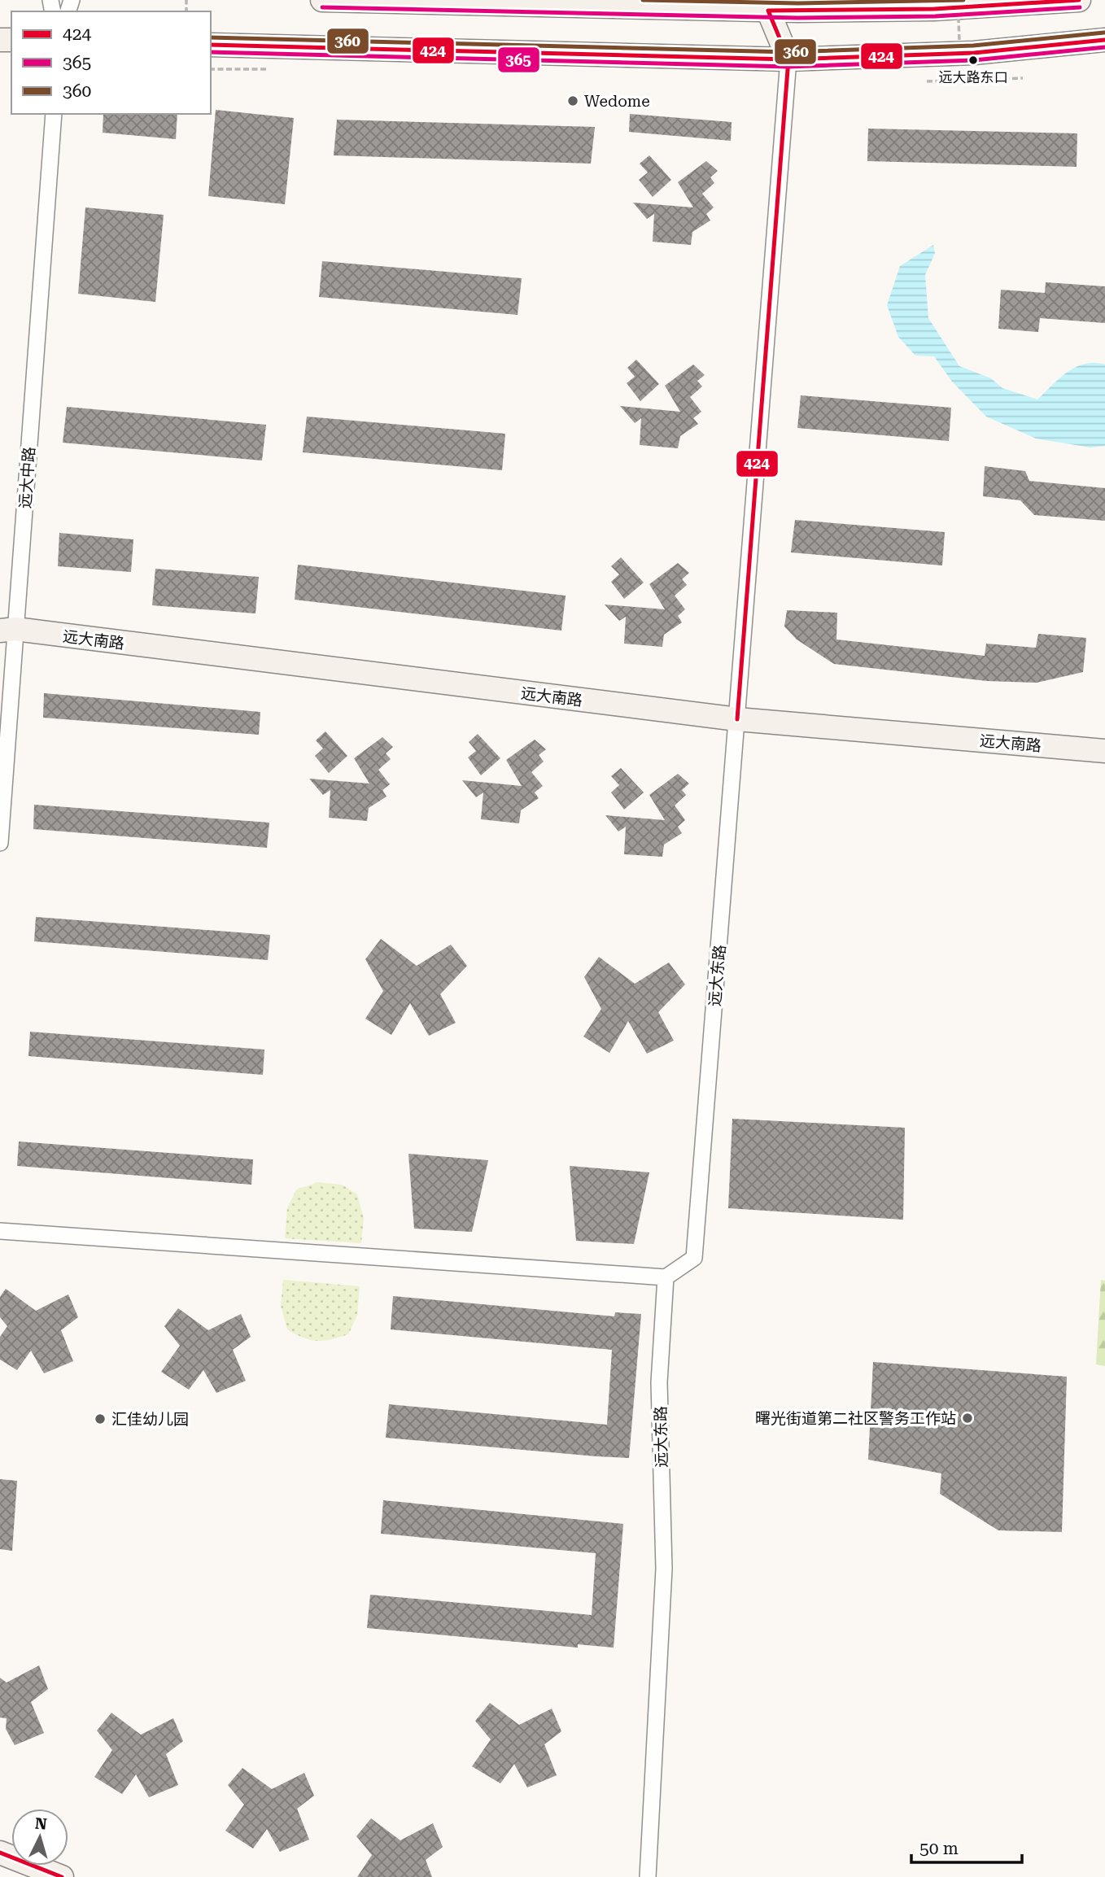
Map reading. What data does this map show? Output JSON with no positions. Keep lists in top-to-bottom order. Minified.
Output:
{"streets":{"main road":["远大南路"],"street":["远大中路","远大东路"]},"crossings":[["远大中路","远大南路"],["远大南路","远大东路"]],"places":["远大路东口","Wedome","曙光街道第二社区警务工作站","汇佳幼儿园"],"lines":["transit line 424","transit line 360","transit line 365"],"legend":["424","365","360"],"scale_bar":"50 m","north":"top"}
